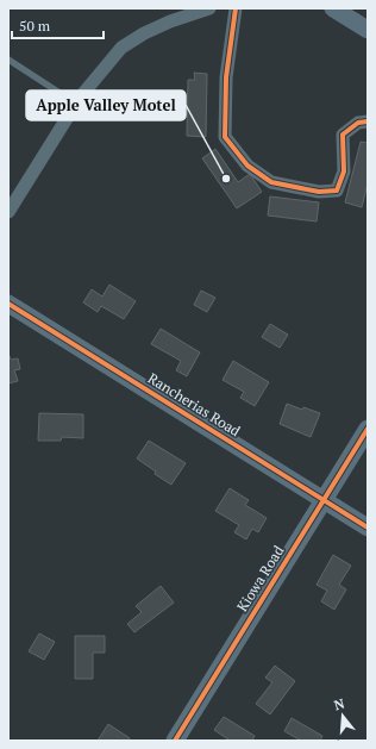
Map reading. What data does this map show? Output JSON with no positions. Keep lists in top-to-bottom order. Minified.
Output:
{"streets":{"street":["Rancherias Road","Kiowa Road"]},"crossings":[["Rancherias Road","Kiowa Road"]],"places":["Apple Valley Motel"],"scale_bar":"50 m","north":"top"}
